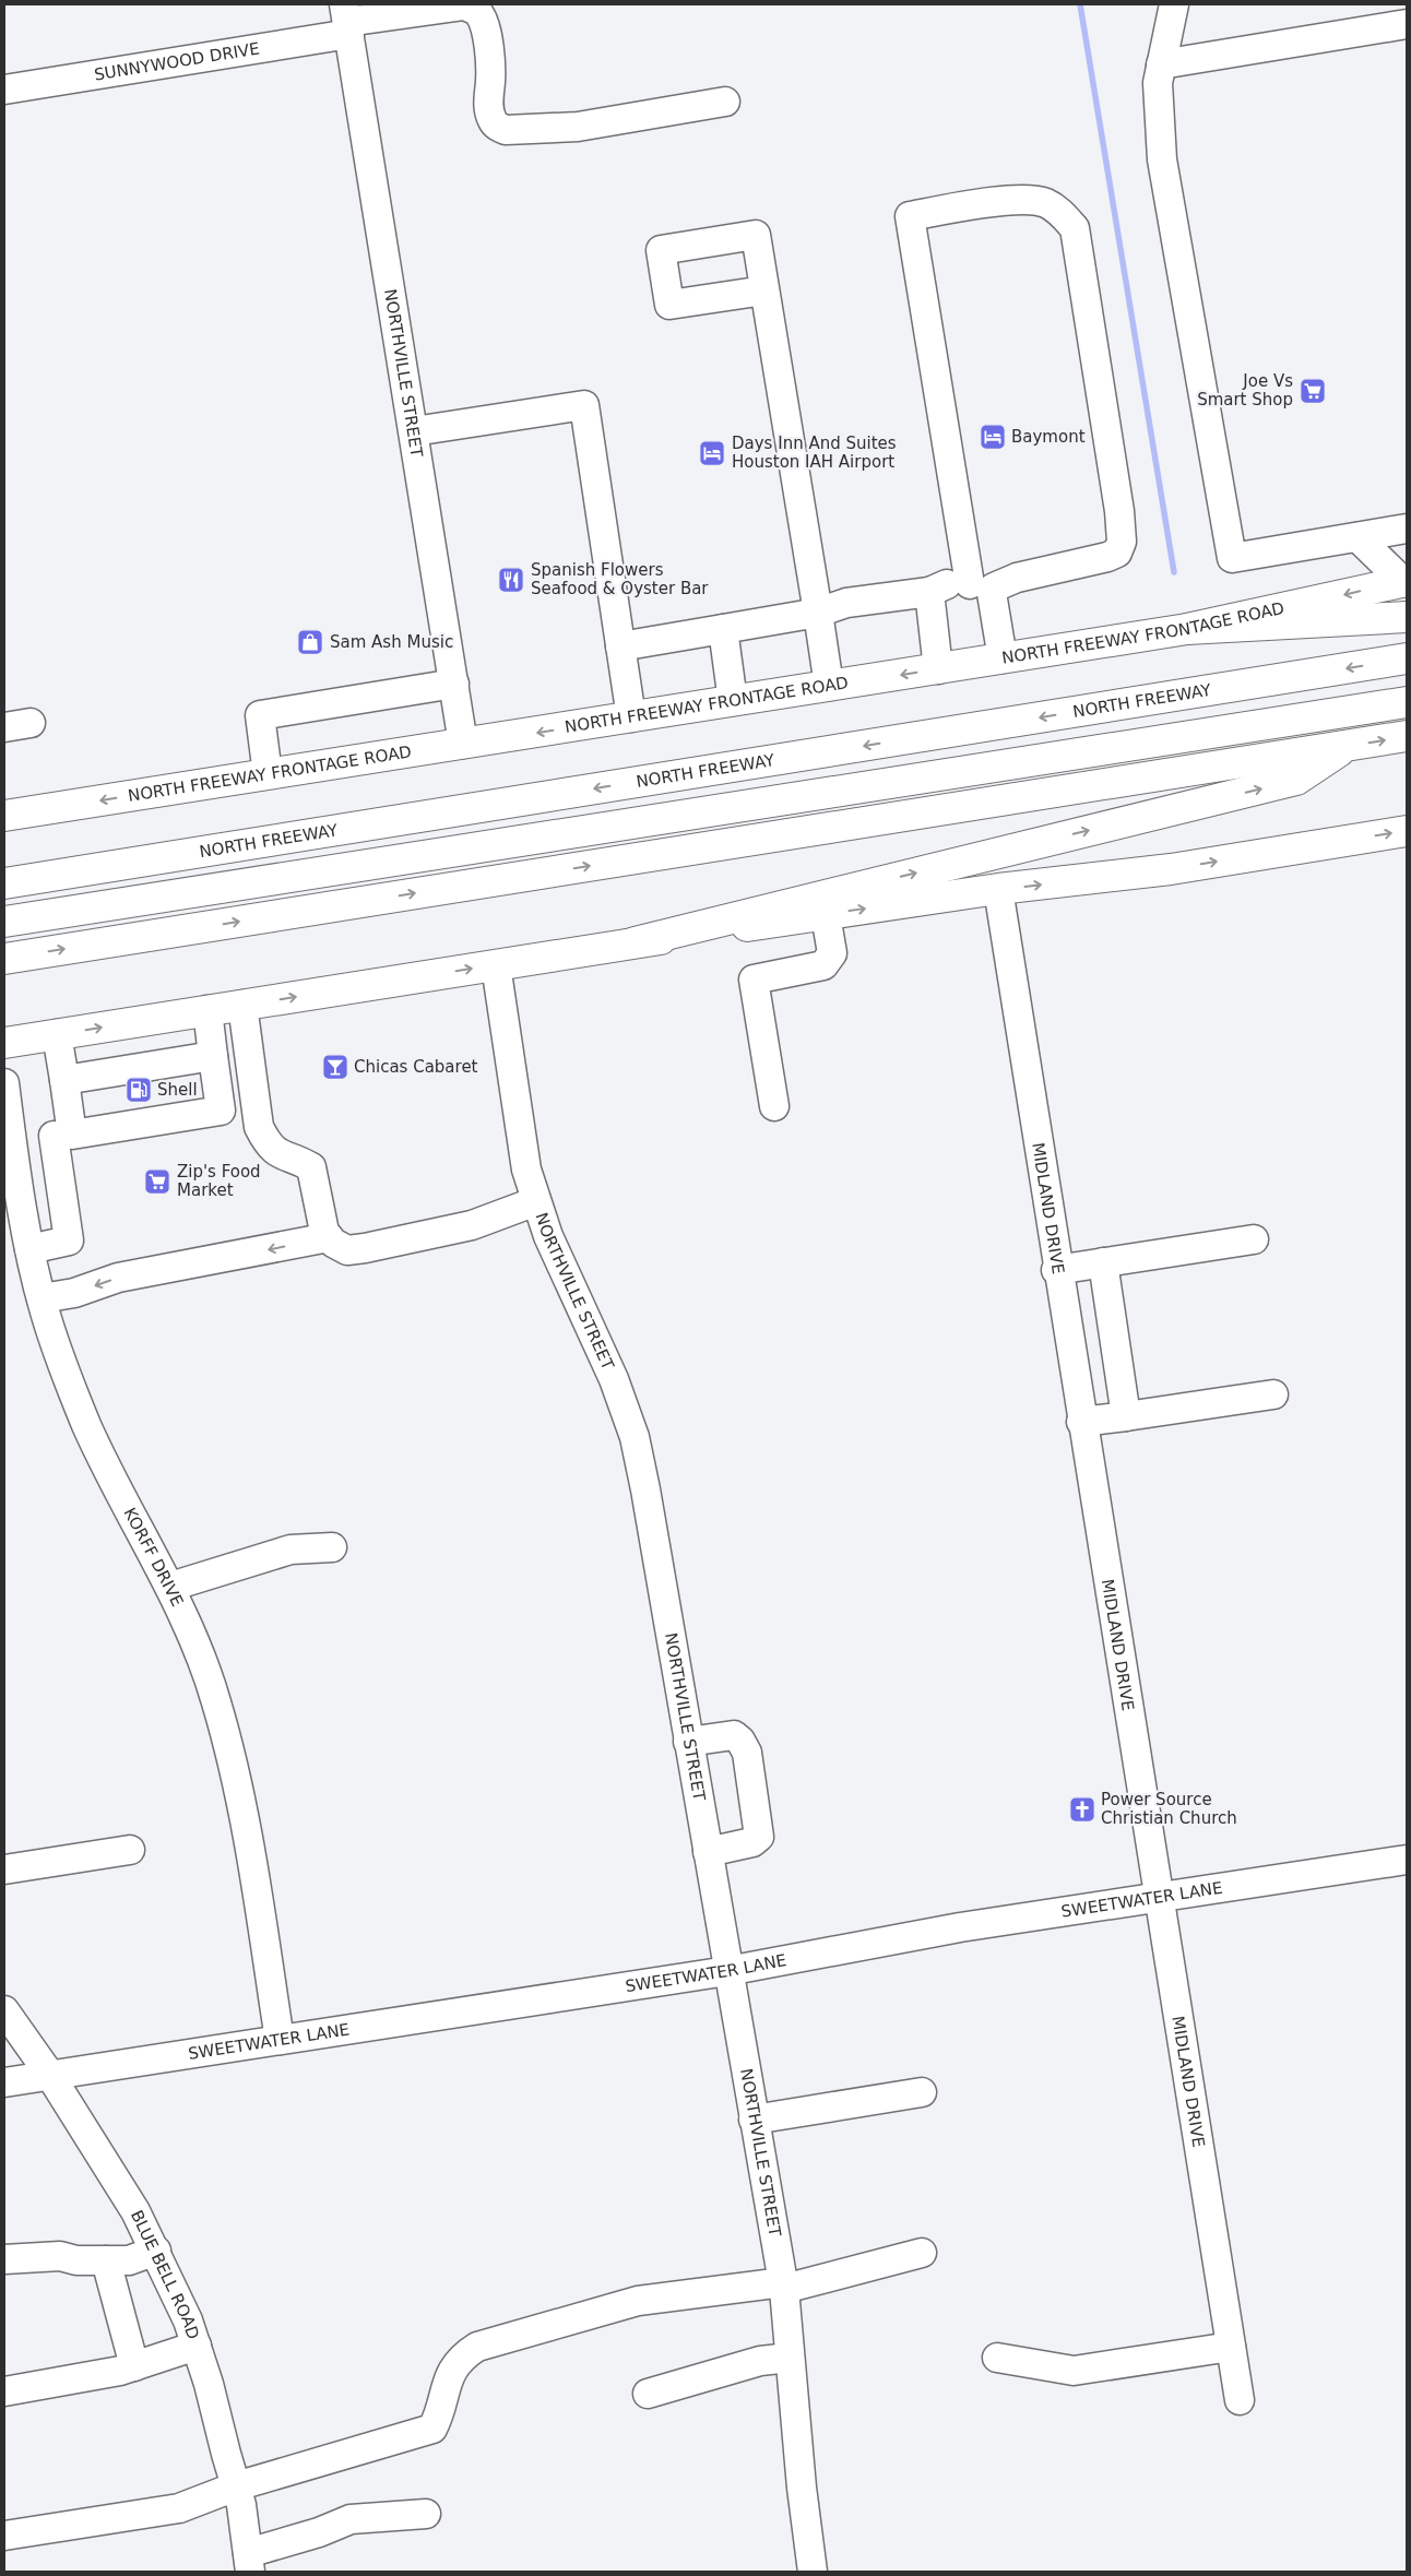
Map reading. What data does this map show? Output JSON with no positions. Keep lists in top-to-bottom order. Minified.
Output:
{"streets":{"main road":["NORTH FREEWAY FRONTAGE ROAD","NORTH FREEWAY"],"street":["SUNNYWOOD DRIVE","NORTHVILLE STREET","MIDLAND DRIVE","KORFF DRIVE","SWEETWATER LANE","BLUE BELL ROAD"]},"crossings":[["SUNNYWOOD DRIVE","NORTHVILLE STREET"],["NORTHVILLE STREET","NORTH FREEWAY FRONTAGE ROAD"],["NORTHVILLE STREET","SWEETWATER LANE"],["MIDLAND DRIVE","SWEETWATER LANE"],["KORFF DRIVE","SWEETWATER LANE"],["SWEETWATER LANE","BLUE BELL ROAD"]],"places":{"supermarket":["Joe Vs Smart Shop","Zip's Food Market"],"hotel":["Baymont","Days Inn And Suites Houston IAH Airport"],"restaurant":["Spanish Flowers Seafood & Oyster Bar"],"shop":["Sam Ash Music"],"bar":["Chicas Cabaret"],"fuel station":["Shell"],"church":["Power Source Christian Church"]}}
